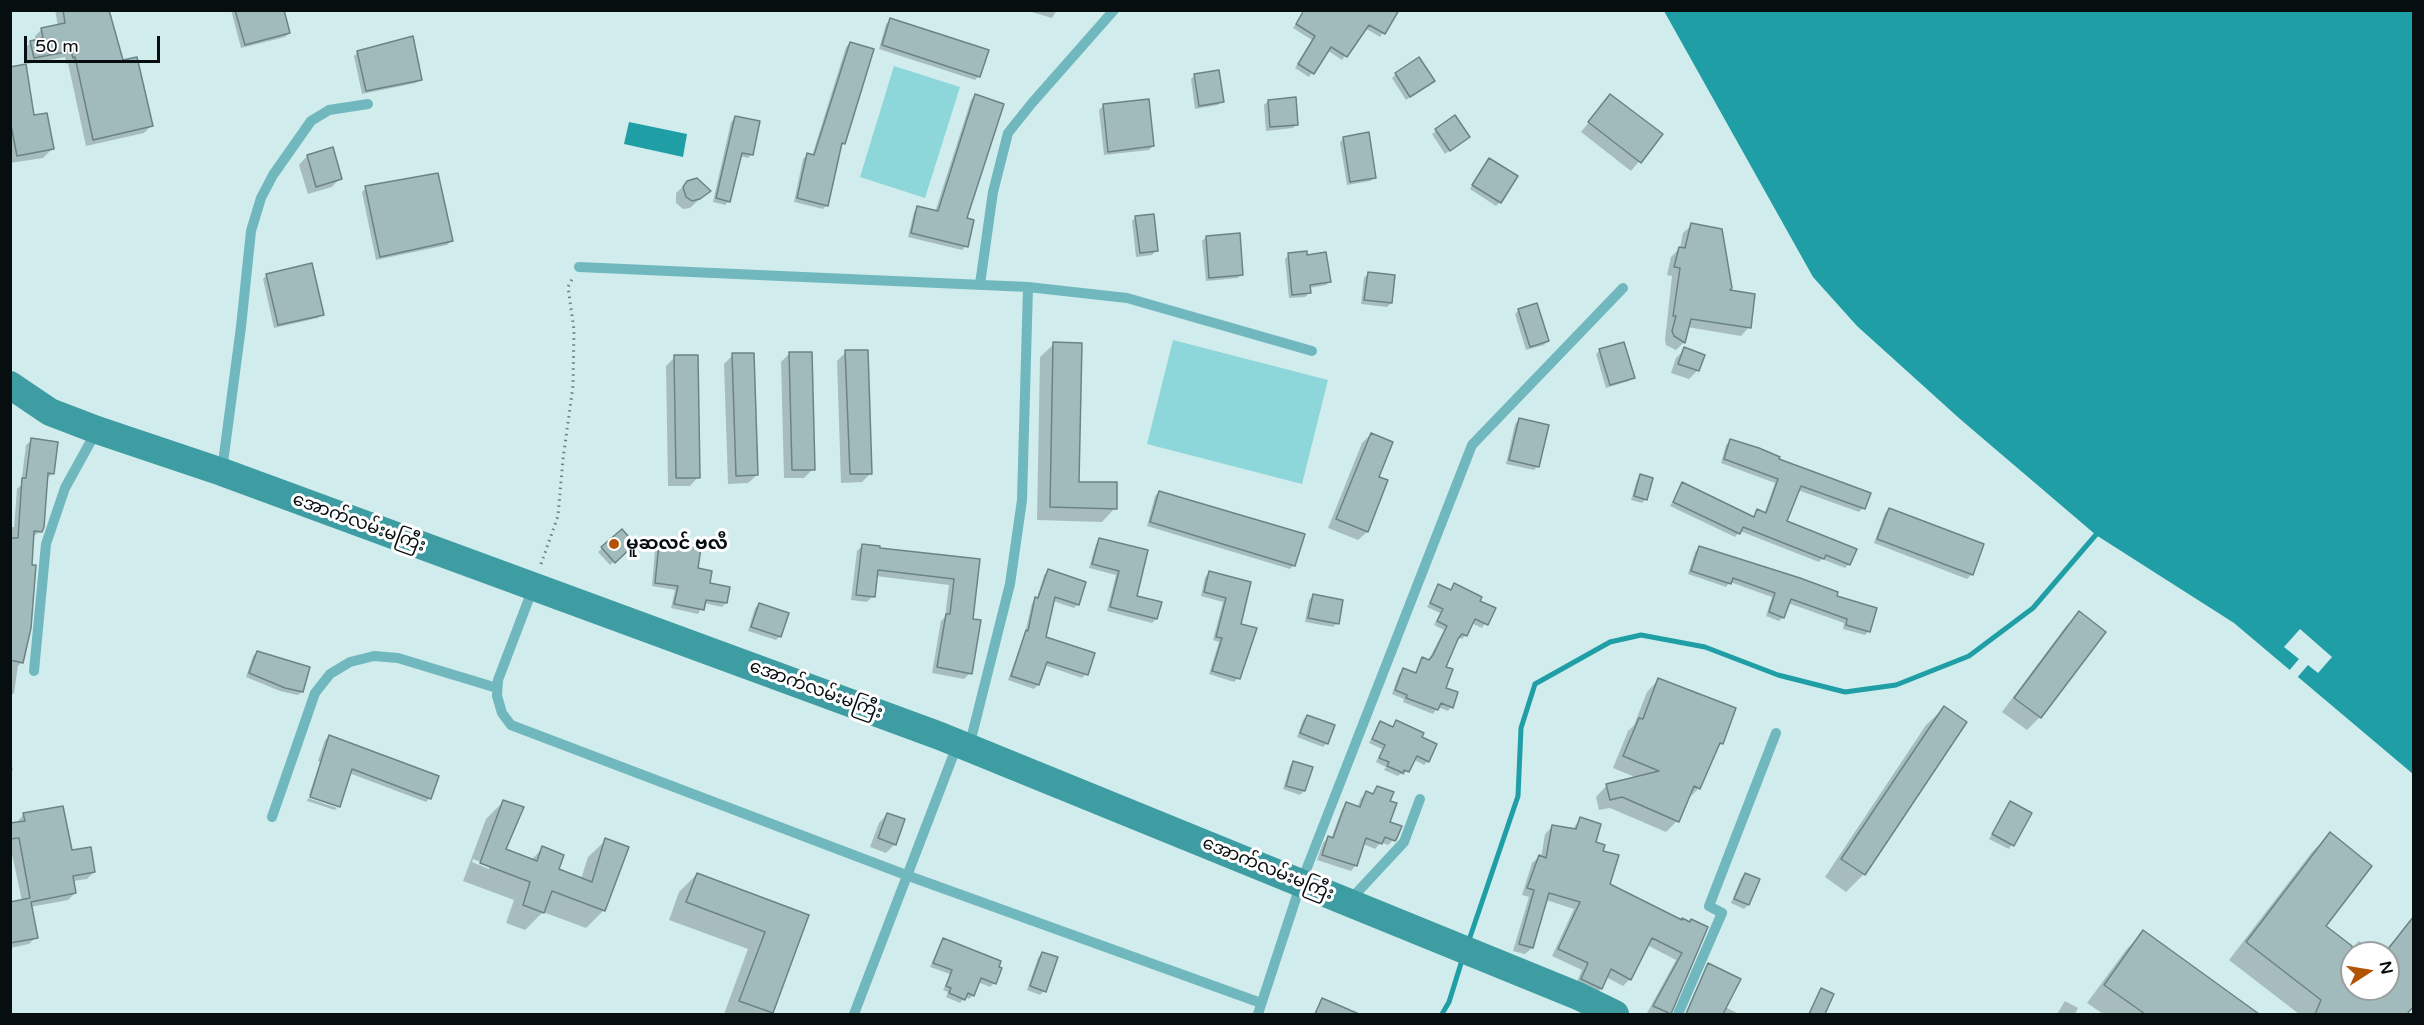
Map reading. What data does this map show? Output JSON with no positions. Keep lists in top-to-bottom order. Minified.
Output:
{"streets":{"main road":["အောက်လမ်းမကြီး"]},"places":["မူဆလင် ဗလီ"],"scale_bar":"50 m","north":"right"}
